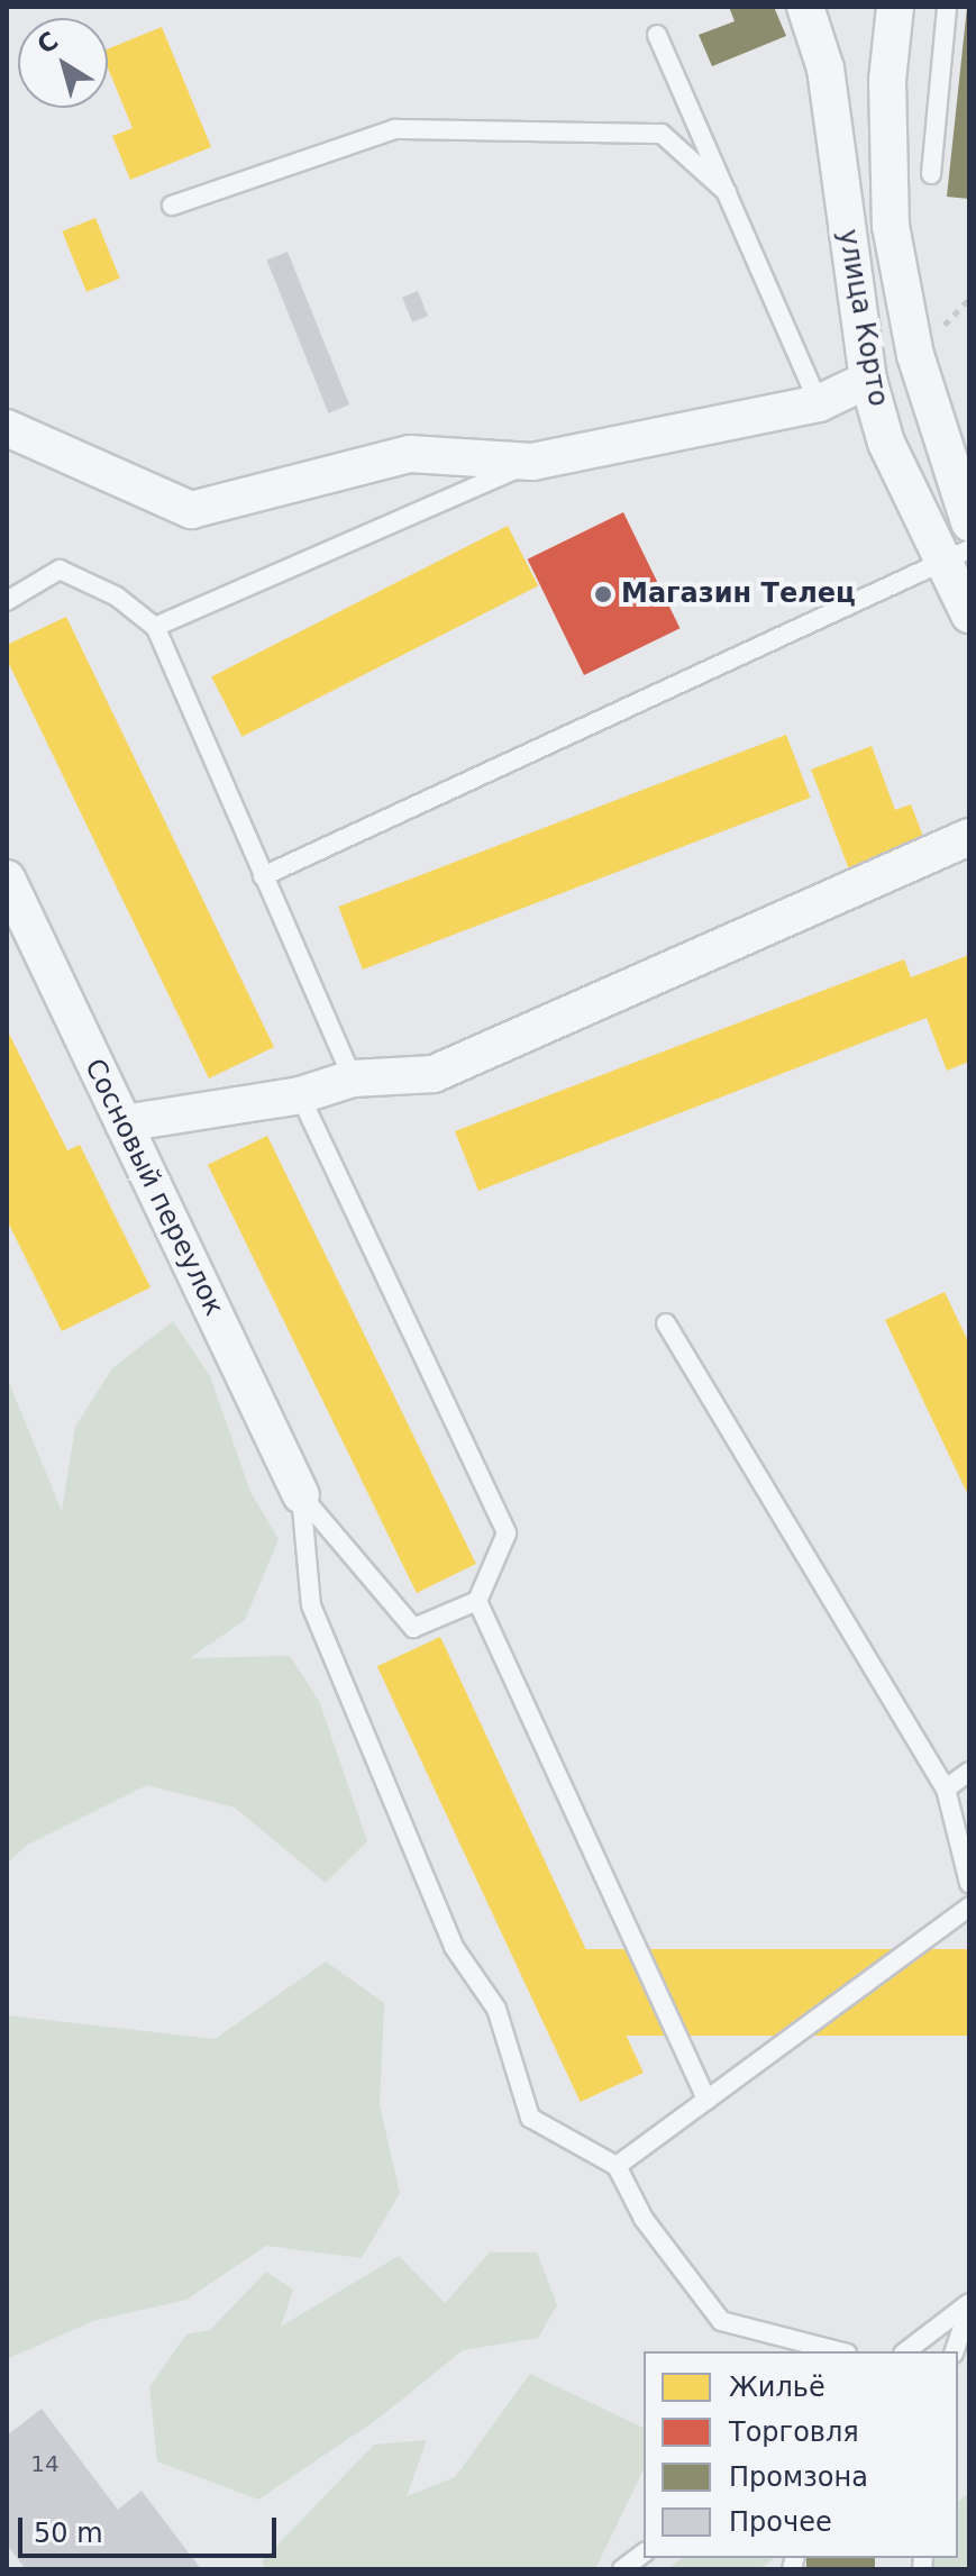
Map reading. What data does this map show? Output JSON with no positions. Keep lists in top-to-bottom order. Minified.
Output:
{"streets":{"street":["улица Корто","Сосновый переулок"]},"places":["Магазин Телец"],"house_numbers":["14"],"legend":["Жильё","Торговля","Промзона","Прочее"],"scale_bar":"50 m","north":"top left"}
